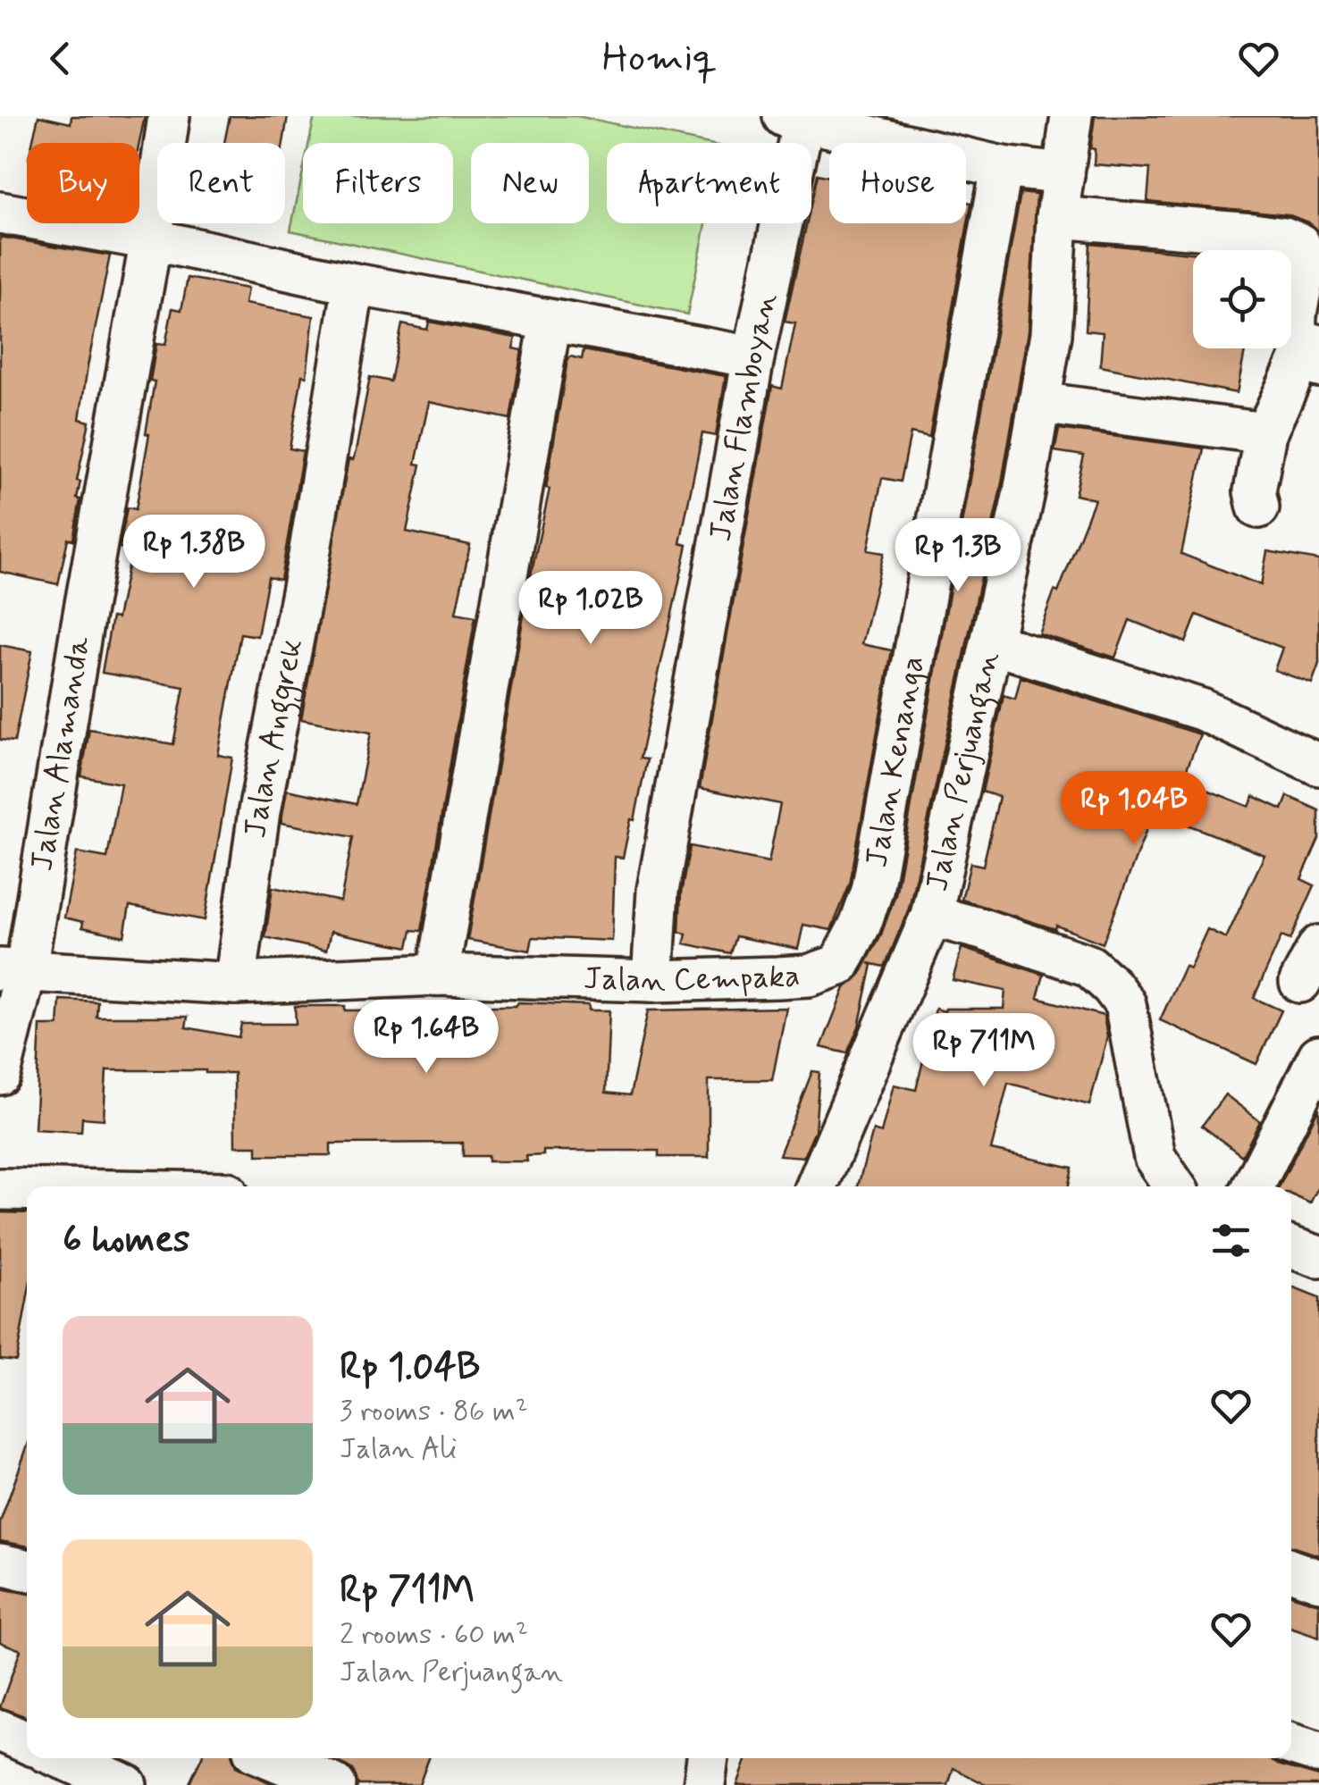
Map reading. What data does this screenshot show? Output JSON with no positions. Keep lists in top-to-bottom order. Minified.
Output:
{"streets":{"street":["Jalan Flamboyan","Jalan Anggrek","Jalan Alamanda","Jalan Kenanga","Jalan Perjuangan","Jalan Cempaka"]},"crossings":[["Jalan Flamboyan","Jalan Cempaka"],["Jalan Anggrek","Jalan Cempaka"],["Jalan Alamanda","Jalan Cempaka"],["Jalan Kenanga","Jalan Cempaka"]],"page":{"header":"Homiq","chip":["Buy","Rent","Filters","New","Apartment","House"],"price":["Rp 1.38B","Rp 1.3B","Rp 1.02B","Rp 1.04B","Rp 1.64B","Rp 711M"],"heading":"6 homes","list":[{"name":"Rp 1.04B","note":"3 rooms · 86 m² · Jalan Ali"},{"name":"Rp 711M","note":"2 rooms · 60 m² · Jalan Perjuangan"}]}}
